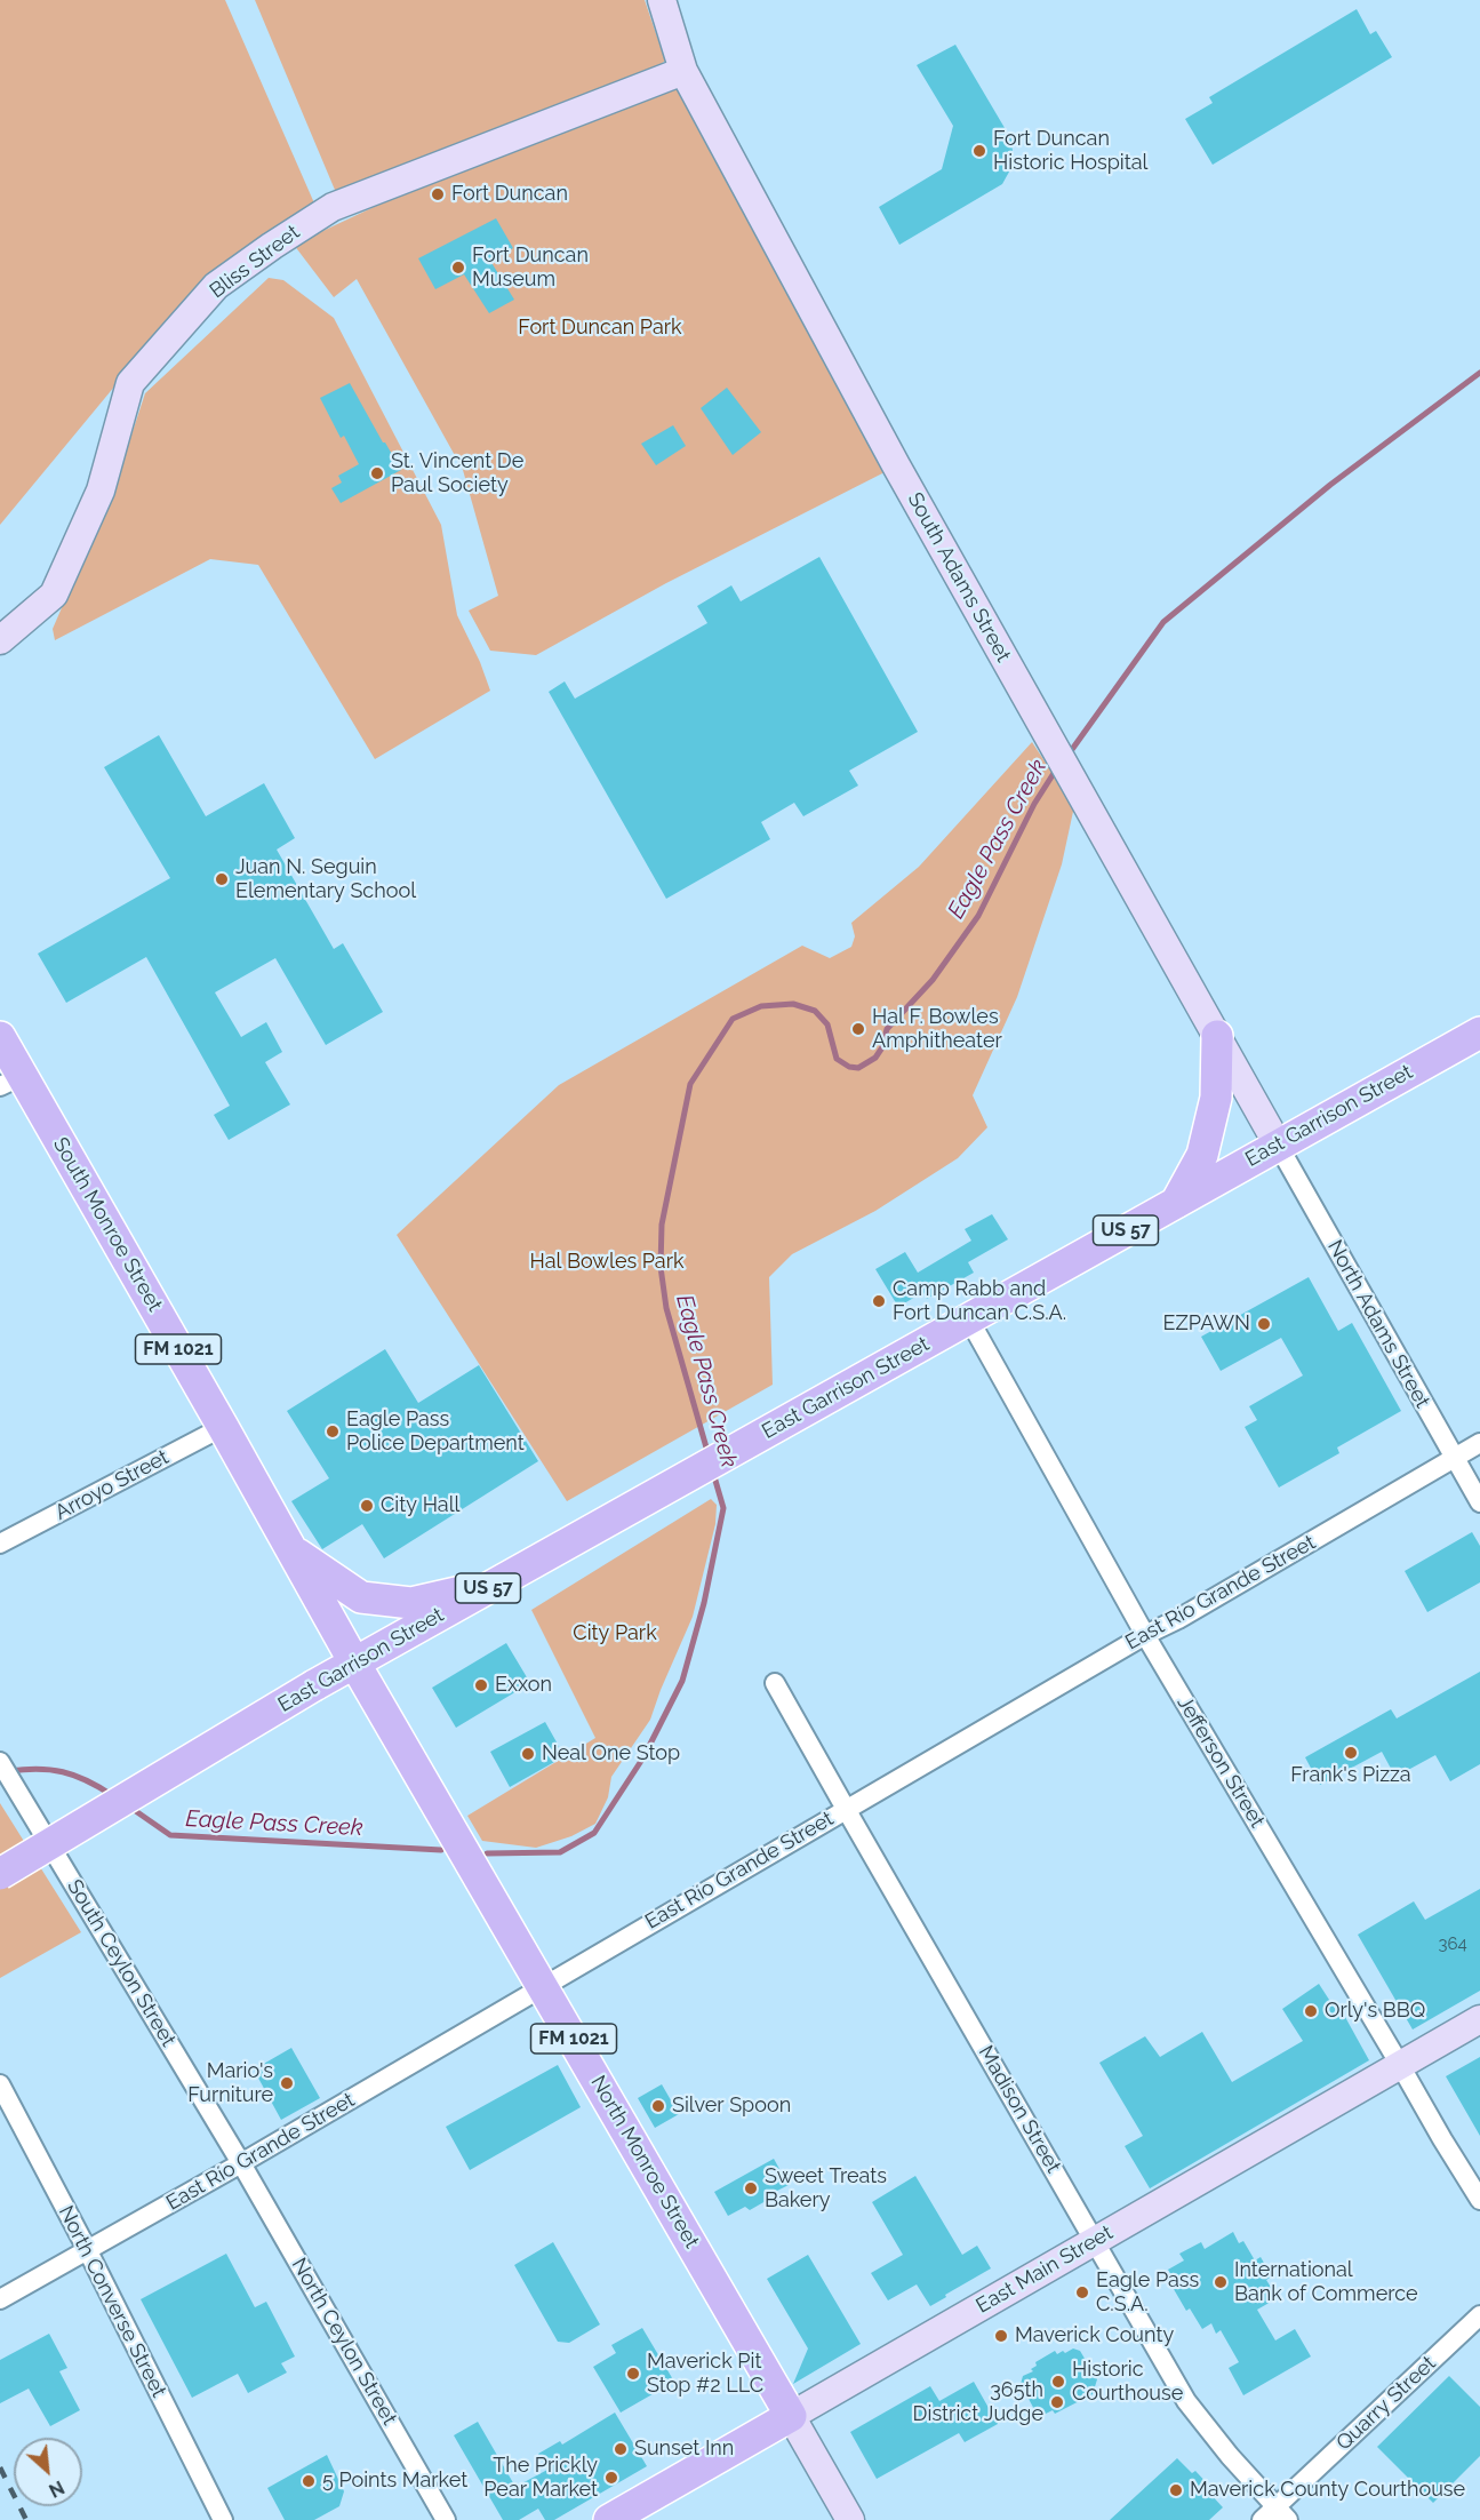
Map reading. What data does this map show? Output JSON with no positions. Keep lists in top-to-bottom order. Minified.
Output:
{"streets":{"main road":["East Garrison Street","South Monroe Street","US 57","FM 1021","North Monroe Street","East Main Street"],"street":["Bliss Street","South Adams Street","North Adams Street","Arroyo Street","East Río Grande Street","Jefferson Street","South Ceylon Street","Madison Street","North Converse Street","North Ceylon Street","Quarry Street"]},"crossings":[["Bliss Street","South Adams Street"],["South Adams Street","East Garrison Street"],["South Adams Street","North Adams Street"],["East Garrison Street","South Monroe Street"],["East Garrison Street","US 57"],["East Garrison Street","North Adams Street"],["East Garrison Street","Jefferson Street"],["East Garrison Street","North Monroe Street"],["South Monroe Street","Arroyo Street"],["South Monroe Street","North Monroe Street"],["North Adams Street","East Río Grande Street"],["East Río Grande Street","Jefferson Street"],["East Río Grande Street","South Ceylon Street"],["East Río Grande Street","Madison Street"],["East Río Grande Street","North Monroe Street"],["East Río Grande Street","North Converse Street"],["East Río Grande Street","North Ceylon Street"],["Jefferson Street","East Main Street"],["South Ceylon Street","North Ceylon Street"],["Madison Street","East Main Street"],["Madison Street","Quarry Street"],["North Monroe Street","East Main Street"]],"water":["Eagle Pass Creek"],"parks":["Fort Duncan Park","Hal Bowles Park","City Park"],"places":["Fort Duncan Historic Hospital","Fort Duncan","Fort Duncan Museum","St. Vincent De Paul Society","Juan N. Seguin Elementary School","Hal F. Bowles Amphitheater","Camp Rabb and Fort Duncan C.S.A.","EZPAWN","Eagle Pass Police Department","City Hall","Exxon","Frank's Pizza","Neal One Stop","Orly's BBQ","Mario's Furniture","Silver Spoon","Sweet Treats Bakery","International Bank of Commerce","Eagle Pass C.S.A.","Maverick County","Maverick Pit Stop #2 LLC","Historic Courthouse","365th District Judge","Sunset Inn","The Prickly Pear Market","5 Points Market","Maverick County Courthouse"],"house_numbers":["364"],"north":"bottom right"}
